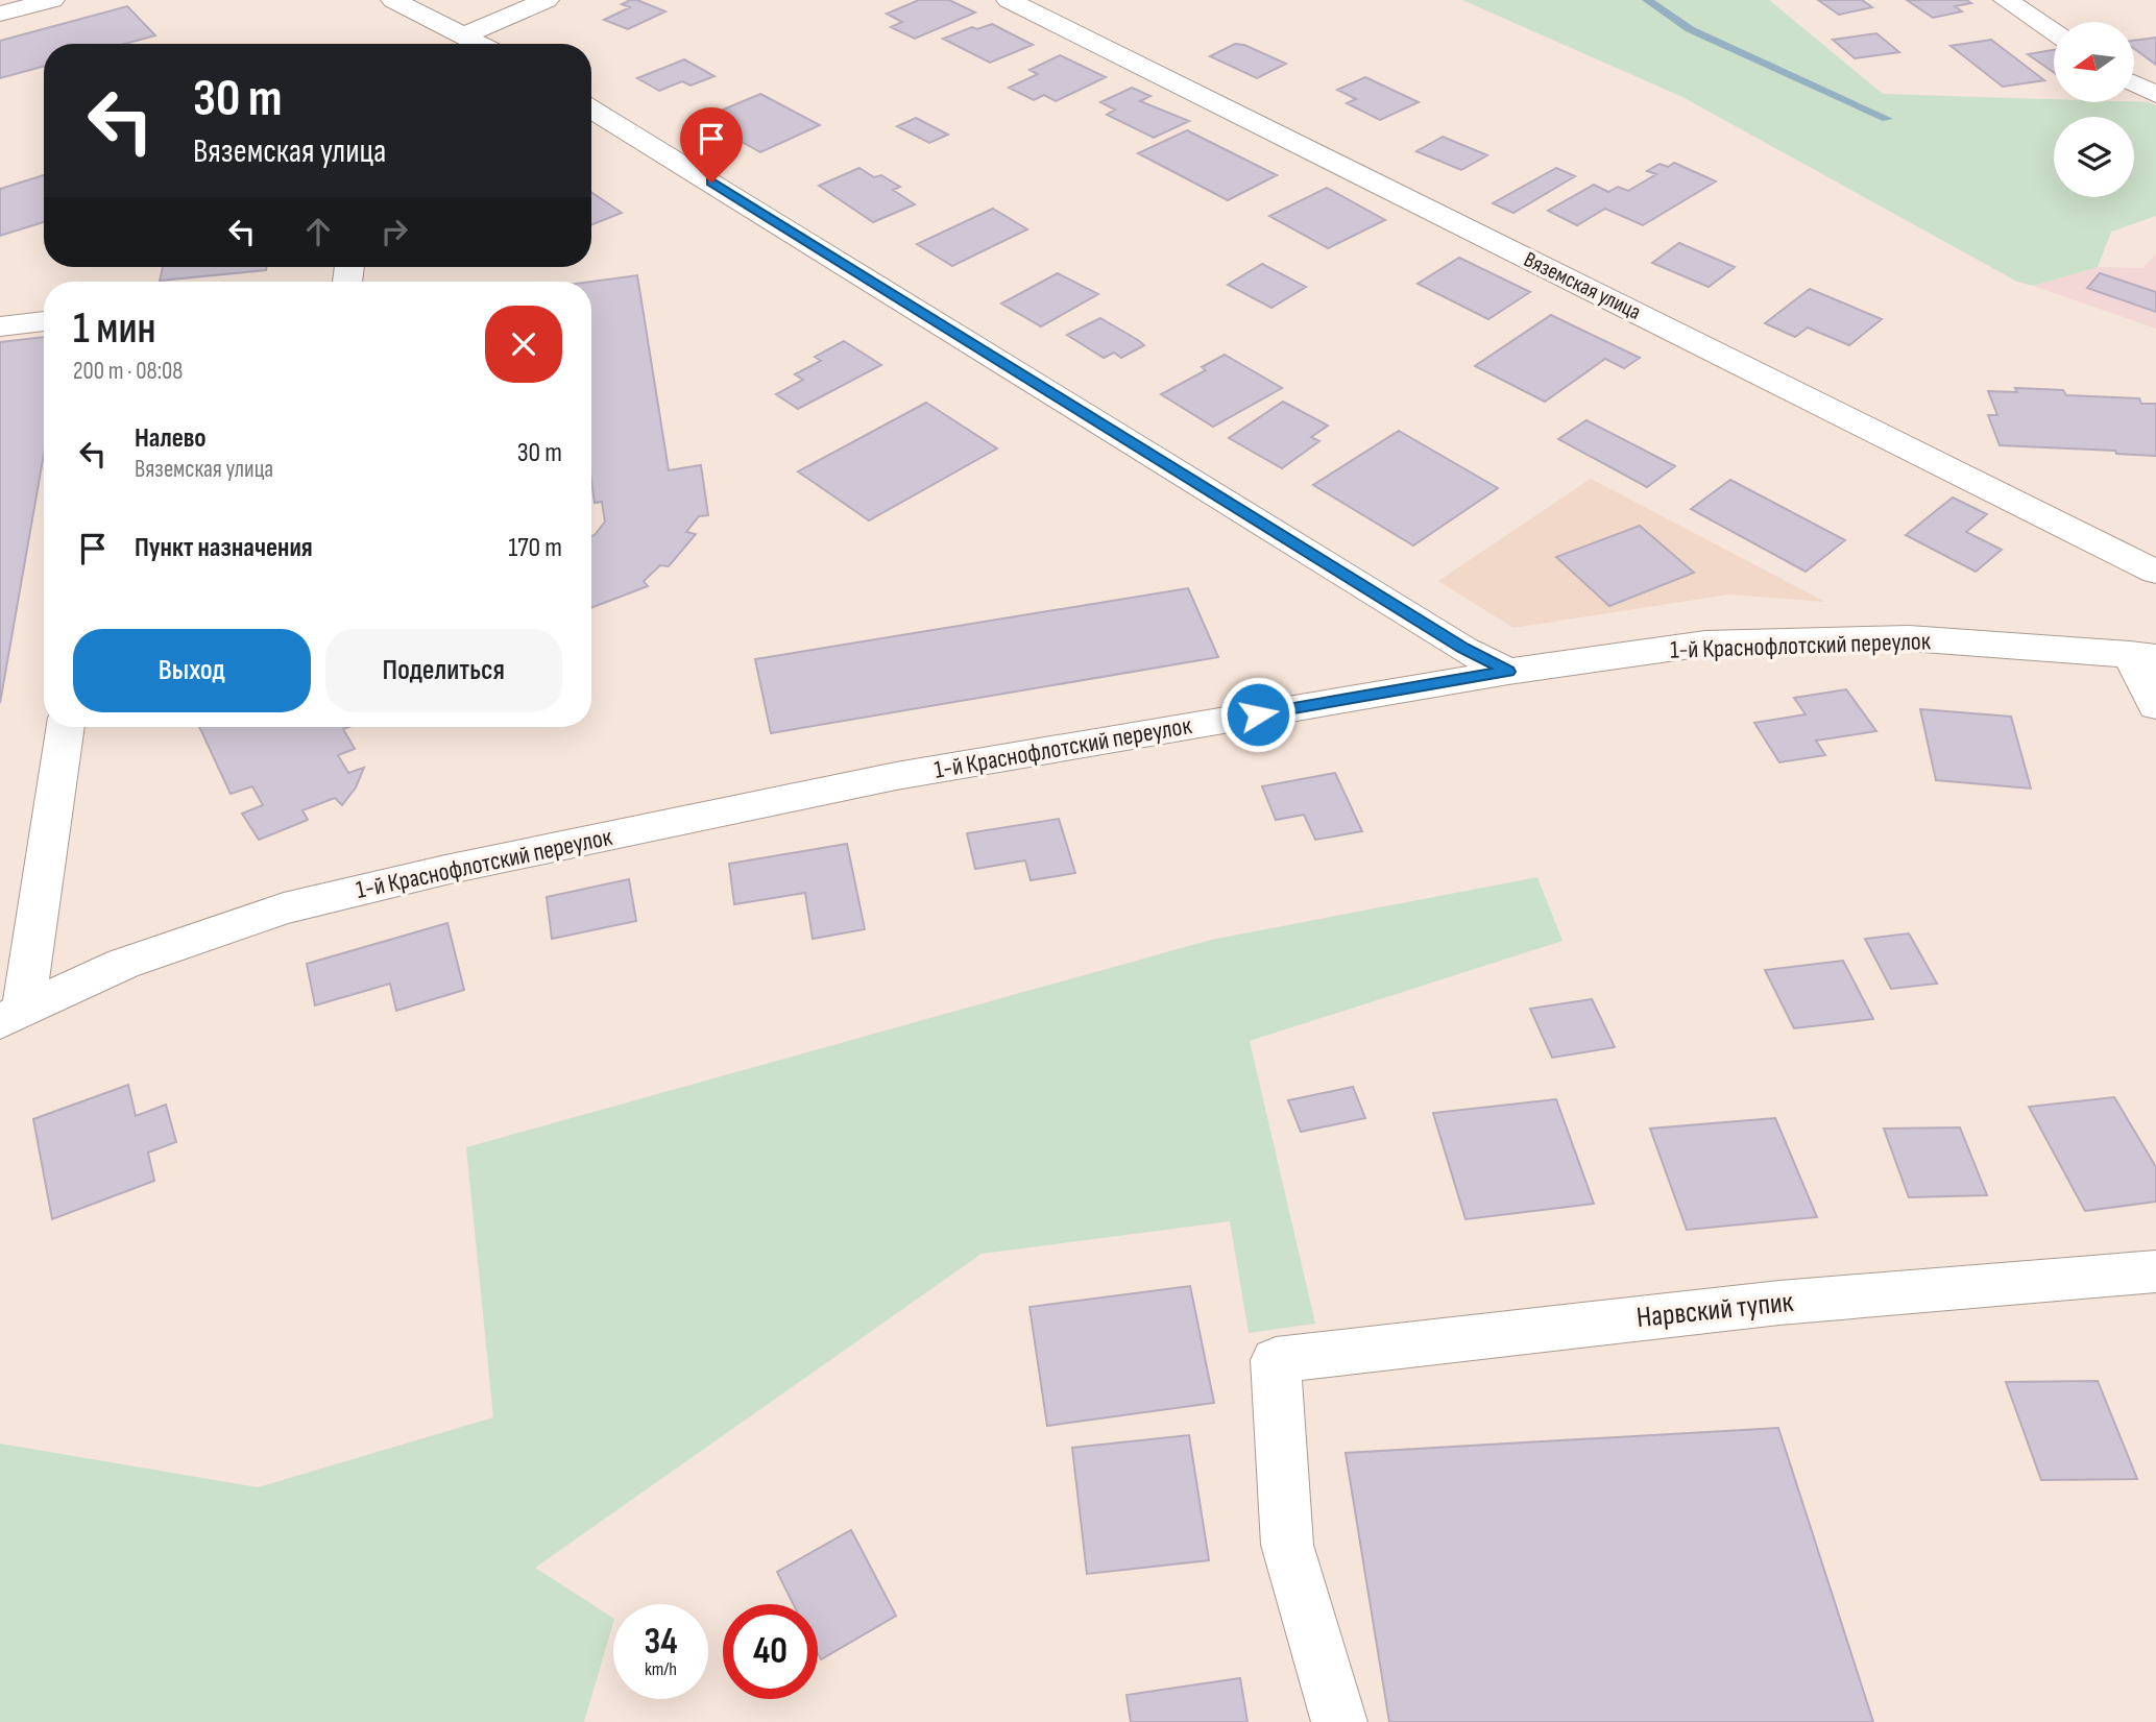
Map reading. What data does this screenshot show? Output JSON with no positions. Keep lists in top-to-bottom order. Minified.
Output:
{"streets":{"street":["Вяземская улица","1-й Краснофлотский переулок","Нарвский тупик"]},"north":"left","page":{"turn":["30 m","Вяземская улица"],"heading":["1 мин","200 m · 08:08"],"list":[{"name":"Налево","note":"Вяземская улица","value":"30 m"},{"name":"Пункт назначения","value":"170 m"}],"buttons":["Выход","Поделиться"],"speed":"34 km/h","limit":"40"}}
